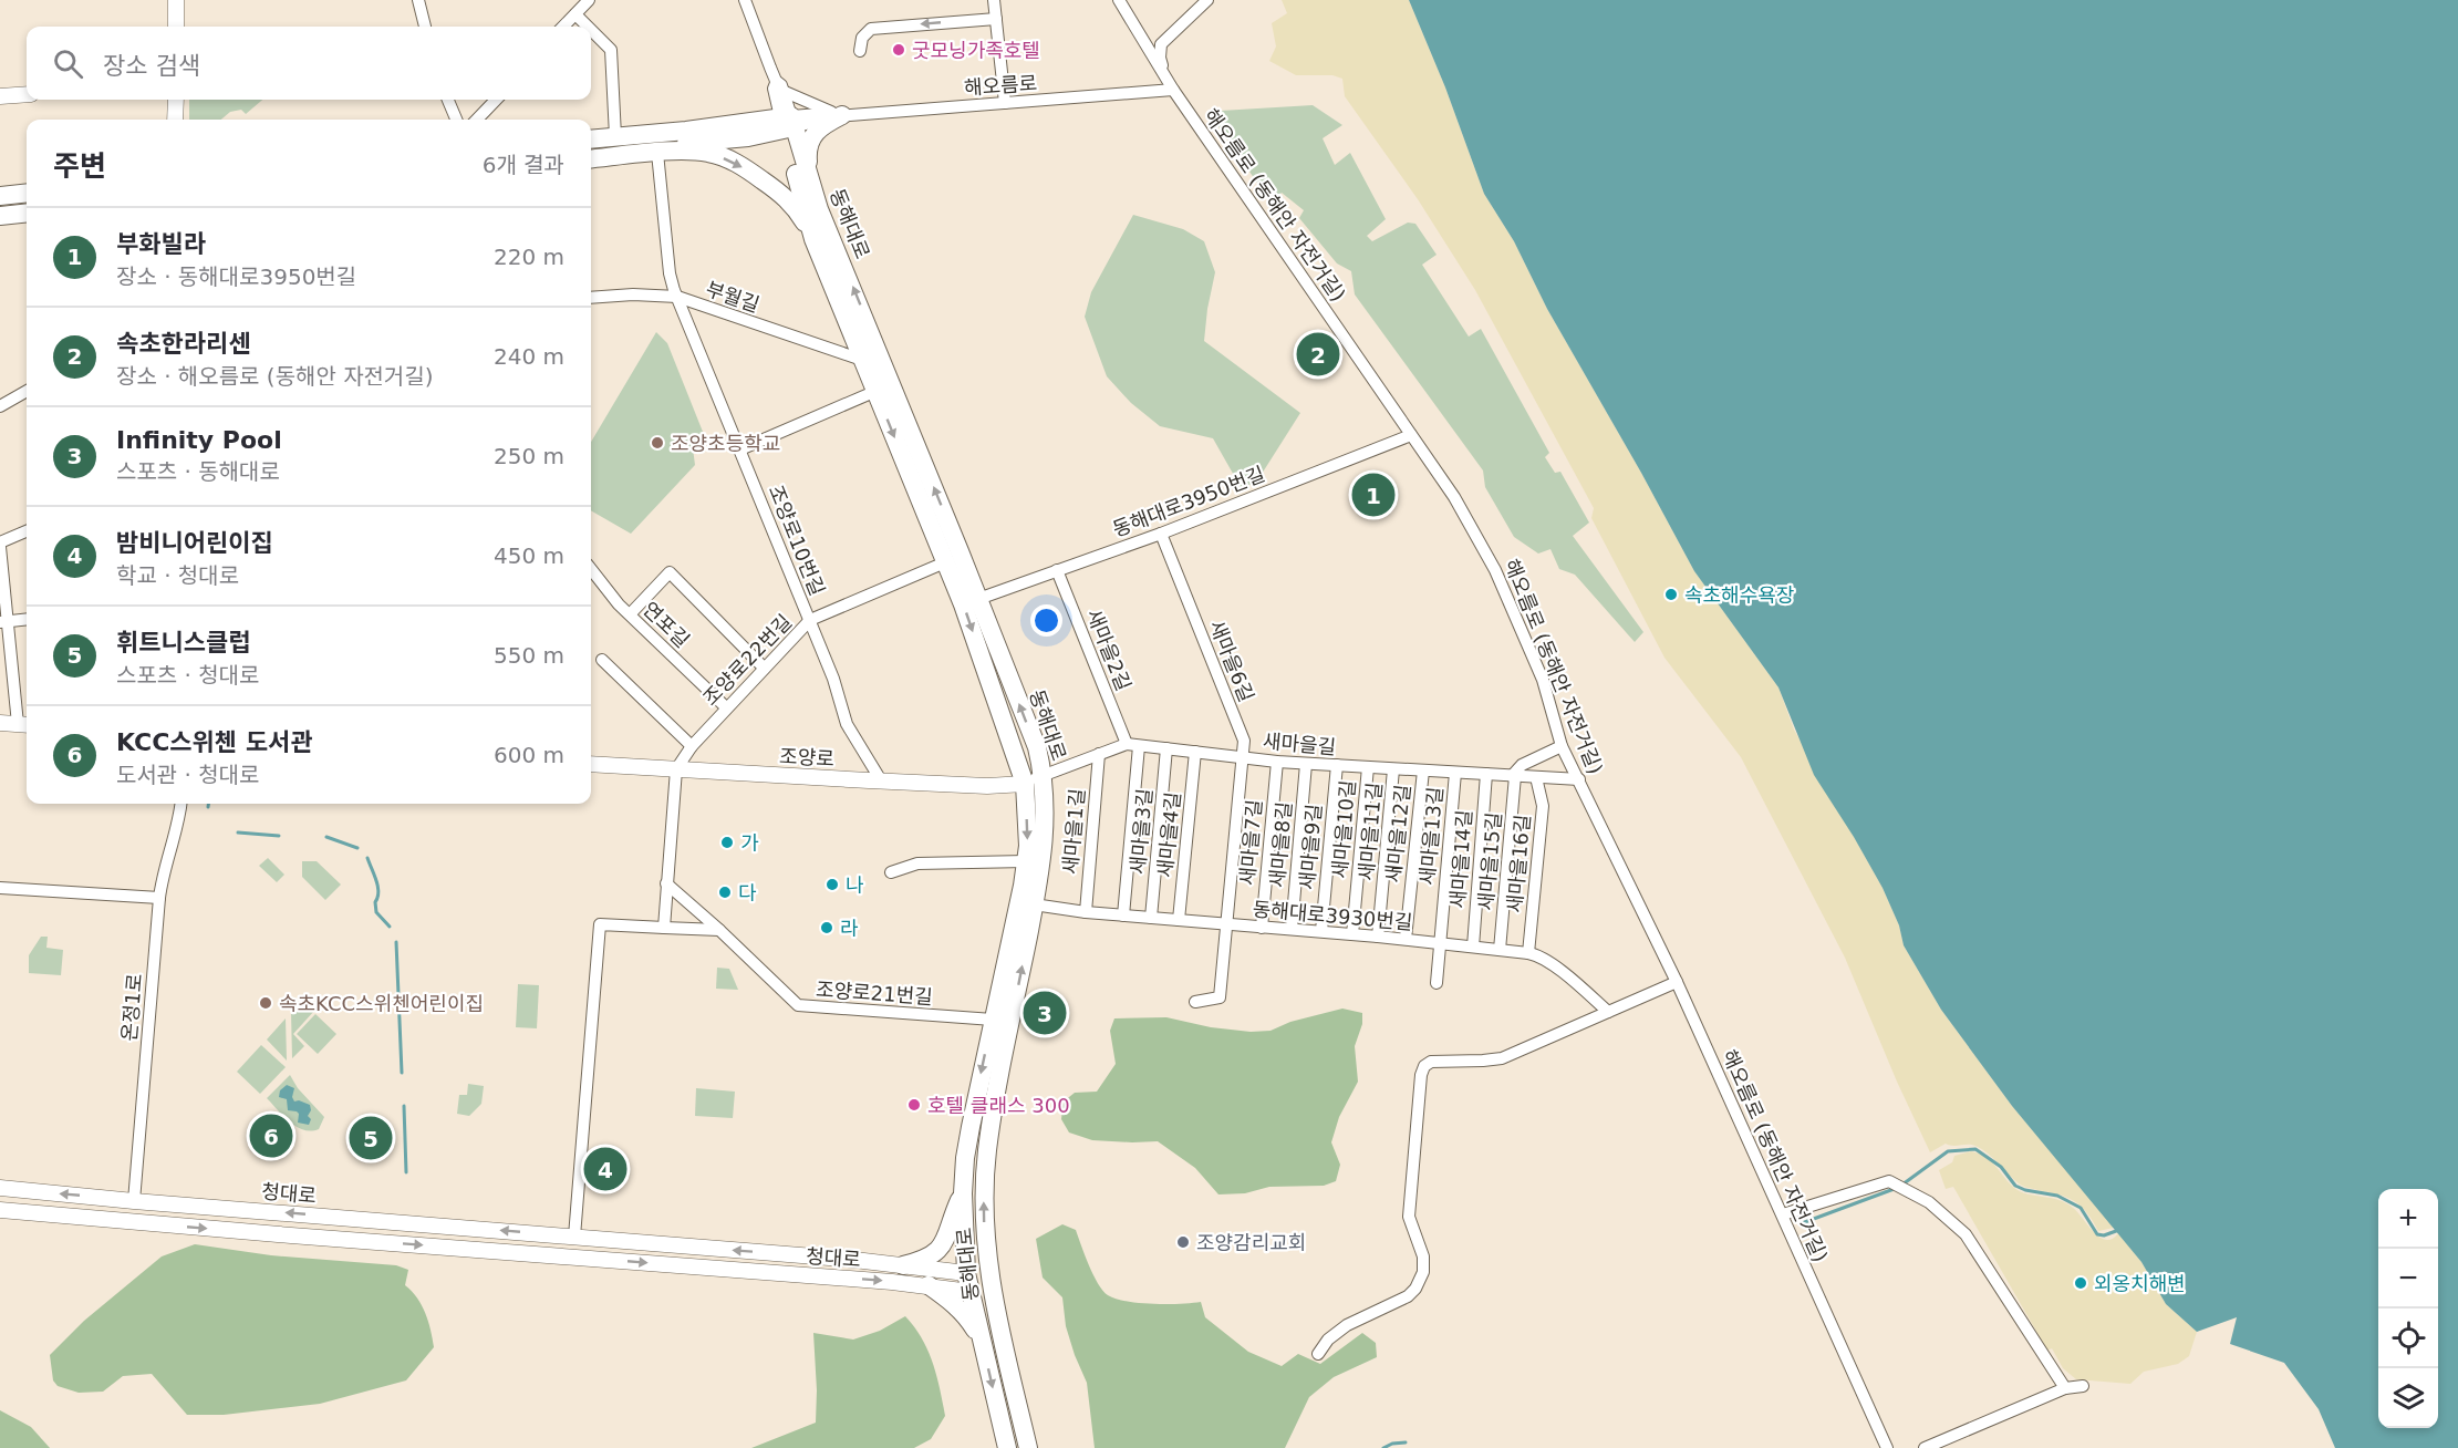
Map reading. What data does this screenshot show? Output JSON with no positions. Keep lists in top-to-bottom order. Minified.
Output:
{"streets":{"main road":["동해대로"],"street":["해오름로","해오름로 (동해안 자전거길)","부월길","동해대로3950번길","조양로10번길","연포길","새마을2길","조양로22번길","새마을6길","새마을길","조양로","새마을10길","새마을1길","새마을3길","새마을11길","새마을12길","새마을4길","새마을13길","새마을7길","새마을8길","새마을9길","새마을14길","새마을15길","새마을16길","동해대로3930번길","조양로21번길","온정1로","청대로"]},"crossings":[["해오름로","해오름로 (동해안 자전거길)"],["해오름로","동해대로"],["해오름로 (동해안 자전거길)","동해대로3950번길"],["해오름로 (동해안 자전거길)","새마을길"],["동해대로","부월길"],["동해대로","동해대로3950번길"],["동해대로","조양로10번길"],["동해대로","조양로22번길"],["동해대로","조양로"],["동해대로","동해대로3930번길"],["동해대로","조양로21번길"],["동해대로","청대로"],["부월길","조양로10번길"],["동해대로3950번길","새마을2길"],["동해대로3950번길","새마을6길"],["조양로10번길","조양로22번길"],["조양로10번길","조양로"],["연포길","조양로22번길"],["새마을2길","새마을길"],["조양로22번길","조양로"],["새마을6길","새마을길"],["새마을6길","동해대로3930번길"],["새마을길","새마을10길"],["새마을길","새마을3길"],["새마을길","새마을11길"],["새마을길","새마을12길"],["새마을길","새마을4길"],["새마을길","새마을13길"],["새마을길","새마을7길"],["새마을길","새마을8길"],["새마을길","새마을9길"],["새마을길","새마을14길"],["새마을길","새마을15길"],["새마을길","새마을16길"],["새마을10길","동해대로3930번길"],["새마을1길","동해대로3930번길"],["새마을3길","동해대로3930번길"],["새마을11길","동해대로3930번길"],["새마을12길","동해대로3930번길"],["새마을4길","동해대로3930번길"],["새마을13길","동해대로3930번길"],["새마을7길","동해대로3930번길"],["새마을8길","동해대로3930번길"],["새마을9길","동해대로3930번길"],["새마을14길","동해대로3930번길"],["새마을15길","동해대로3930번길"],["새마을16길","동해대로3930번길"],["온정1로","청대로"]],"places":["굿모닝가족호텔","조양초등학교","속초해수욕장","가","나","다","라","속초KCC스위첸어린이집","호텔 클래스 300","조양감리교회","외옹치해변"],"page":{"search":"장소 검색","heading":["주변","6개 결과"],"list":[{"mark":"1","name":"부화빌라","note":"장소 · 동해대로3950번길","value":"220 m"},{"mark":"2","name":"속초한라리센","note":"장소 · 해오름로 (동해안 자전거길)","value":"240 m"},{"mark":"3","name":"Infinity Pool","note":"스포츠 · 동해대로","value":"250 m"},{"mark":"4","name":"밤비니어린이집","note":"학교 · 청대로","value":"450 m"},{"mark":"5","name":"휘트니스클럽","note":"스포츠 · 청대로","value":"550 m"},{"mark":"6","name":"KCC스위첸 도서관","note":"도서관 · 청대로","value":"600 m"}],"pins":["2","1","3","6","5","4"],"map_buttons":["+","−"]}}
